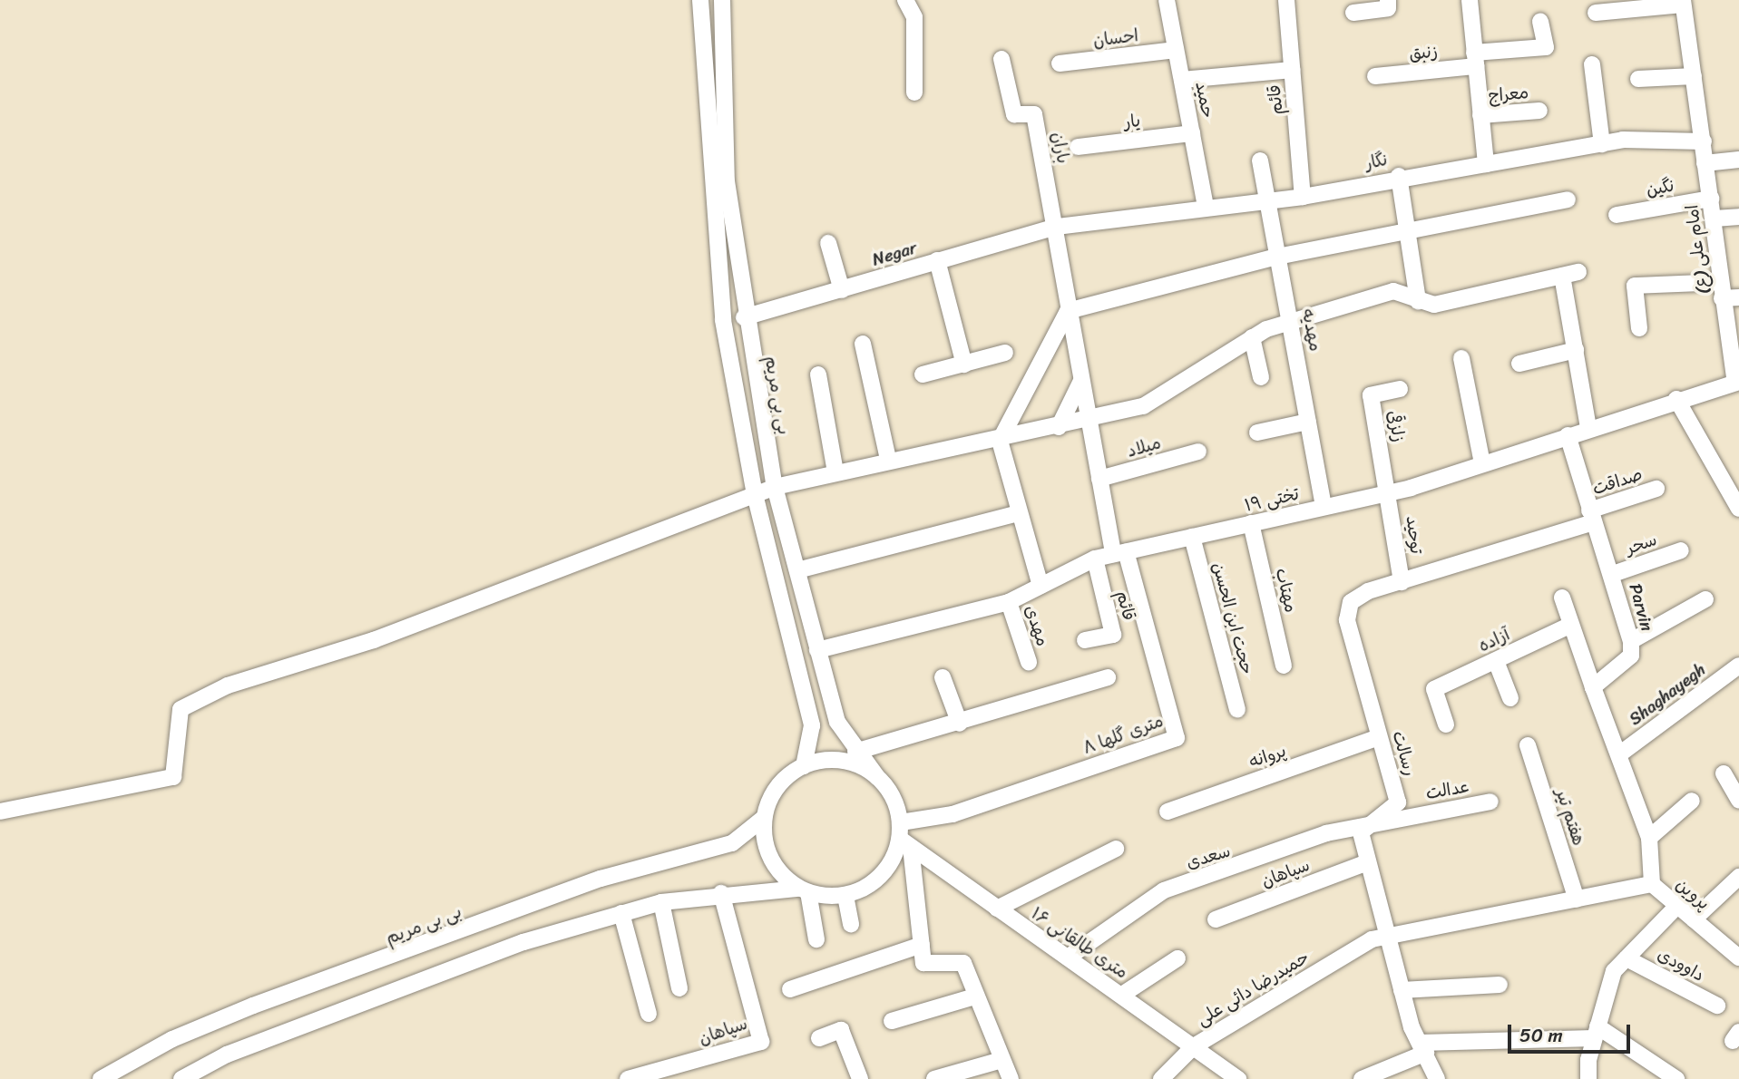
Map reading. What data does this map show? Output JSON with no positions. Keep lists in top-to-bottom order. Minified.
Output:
{"streets":{"street":["احسان","زنبق","معراج","حمید","قائم","یار","باران","نگار","نگین","امام علی (ع)","Negar","مهدیه","بی بی مریم","زلزقی","میلاد","صداقت","تختی ۱۹","توحید","سحر","مهتاب","Parvin","حجت ابن الحسن","مهدی","آزاده","Shaghayegh","۸ متری گلها","رسالت","پروانه","عدالت","هفتم تیر","سعدی","سپاهان","پروین","۱۶ متری طالقانی","داوودی","حمیدرضا دائی علی"]},"crossings":[["احسان","حمید"],["حمید","یار"],["حمید","نگار"],["قائم","نگار"],["قائم","تختی ۱۹"],["باران","نگار"],["باران","Negar"],["نگار","امام علی (ع)"],["نگار","Negar"],["نگار","مهدیه"],["نگین","امام علی (ع)"],["امام علی (ع)","تختی ۱۹"],["Negar","بی بی مریم"],["مهدیه","تختی ۱۹"],["بی بی مریم","تختی ۱۹"],["بی بی مریم","۸ متری گلها"],["بی بی مریم","۱۶ متری طالقانی"],["زلزقی","تختی ۱۹"],["زلزقی","توحید"],["صداقت","توحید"],["صداقت","Parvin"],["صداقت","رسالت"],["تختی ۱۹","توحید"],["تختی ۱۹","مهتاب"],["تختی ۱۹","Parvin"],["تختی ۱۹","حجت ابن الحسن"],["تختی ۱۹","مهدی"],["تختی ۱۹","۸ متری گلها"],["سحر","Parvin"],["۸ متری گلها","۱۶ متری طالقانی"],["رسالت","پروانه"],["رسالت","عدالت"],["رسالت","سعدی"],["رسالت","سپاهان"],["رسالت","حمیدرضا دائی علی"],["عدالت","سعدی"],["سعدی","۱۶ متری طالقانی"],["۱۶ متری طالقانی","حمیدرضا دائی علی"]],"scale_bar":"50 m"}
